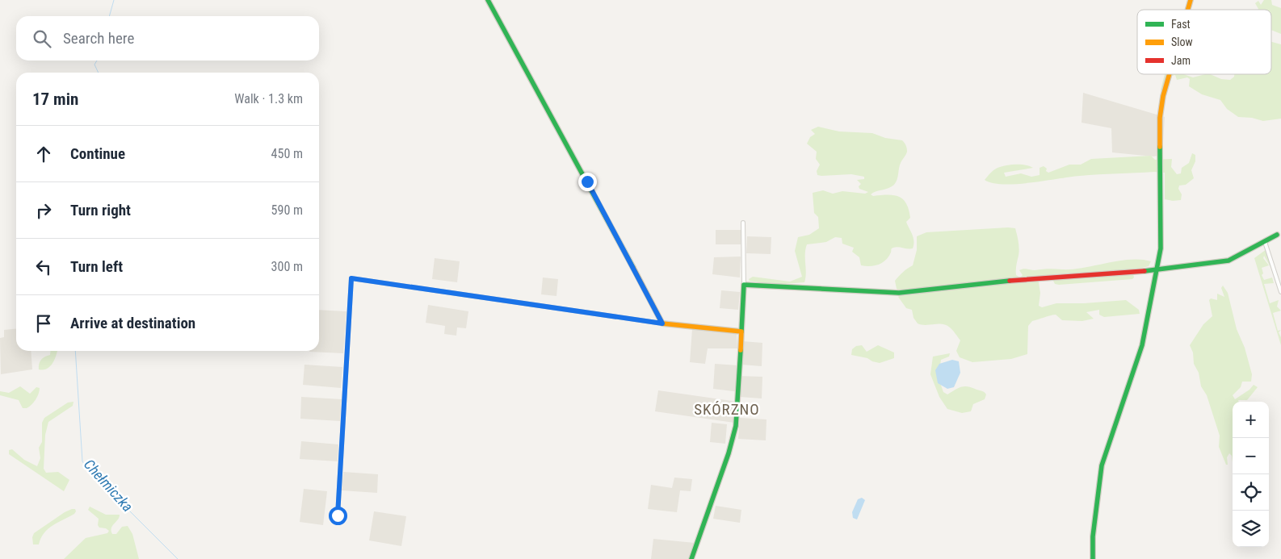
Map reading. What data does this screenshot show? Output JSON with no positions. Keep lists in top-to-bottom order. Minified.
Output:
{"districts":["SKÓRZNO"],"water":["Chełmiczka"],"legend":["Fast","Slow","Jam"],"page":{"search":"Search here","heading":["17 min","Walk · 1.3 km"],"list":[["Continue","450 m"],["Turn right","590 m"],["Turn left","300 m"],"Arrive at destination"],"map_buttons":["+","−"]}}
